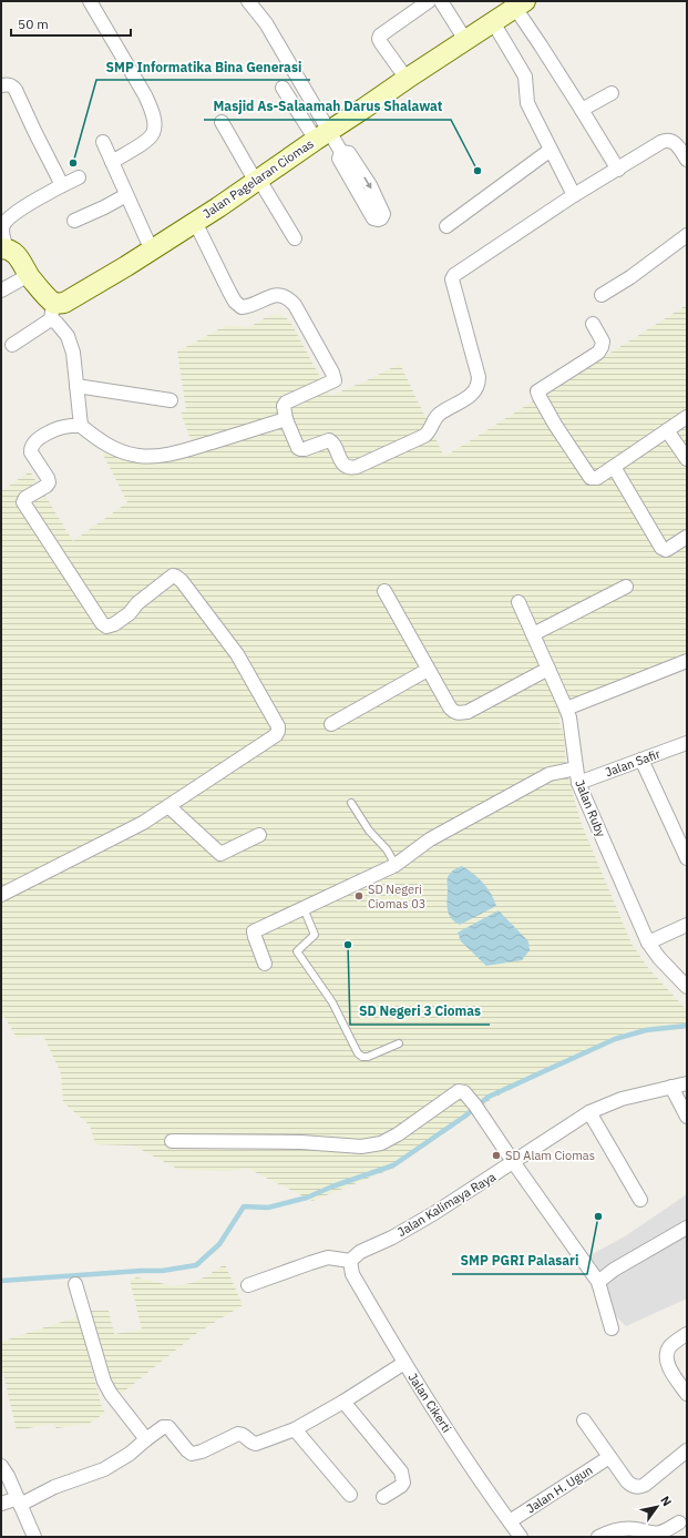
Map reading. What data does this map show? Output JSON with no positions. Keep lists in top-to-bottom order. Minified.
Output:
{"streets":{"main road":["Jalan Pagelaran Ciomas"],"street":["Jalan Safir","Jalan Ruby","Jalan Kalimaya Raya","Jalan Cikerti","Jalan H. Ugun"]},"crossings":[["Jalan Safir","Jalan Ruby"],["Jalan Kalimaya Raya","Jalan Cikerti"],["Jalan Cikerti","Jalan H. Ugun"]],"places":["SMP Informatika Bina Generasi","Masjid As-Salaamah Darus Shalawat","SD Negeri Ciomas 03","SD Negeri 3 Ciomas","SD Alam Ciomas","SMP PGRI Palasari"],"scale_bar":"50 m","north":"top right"}
